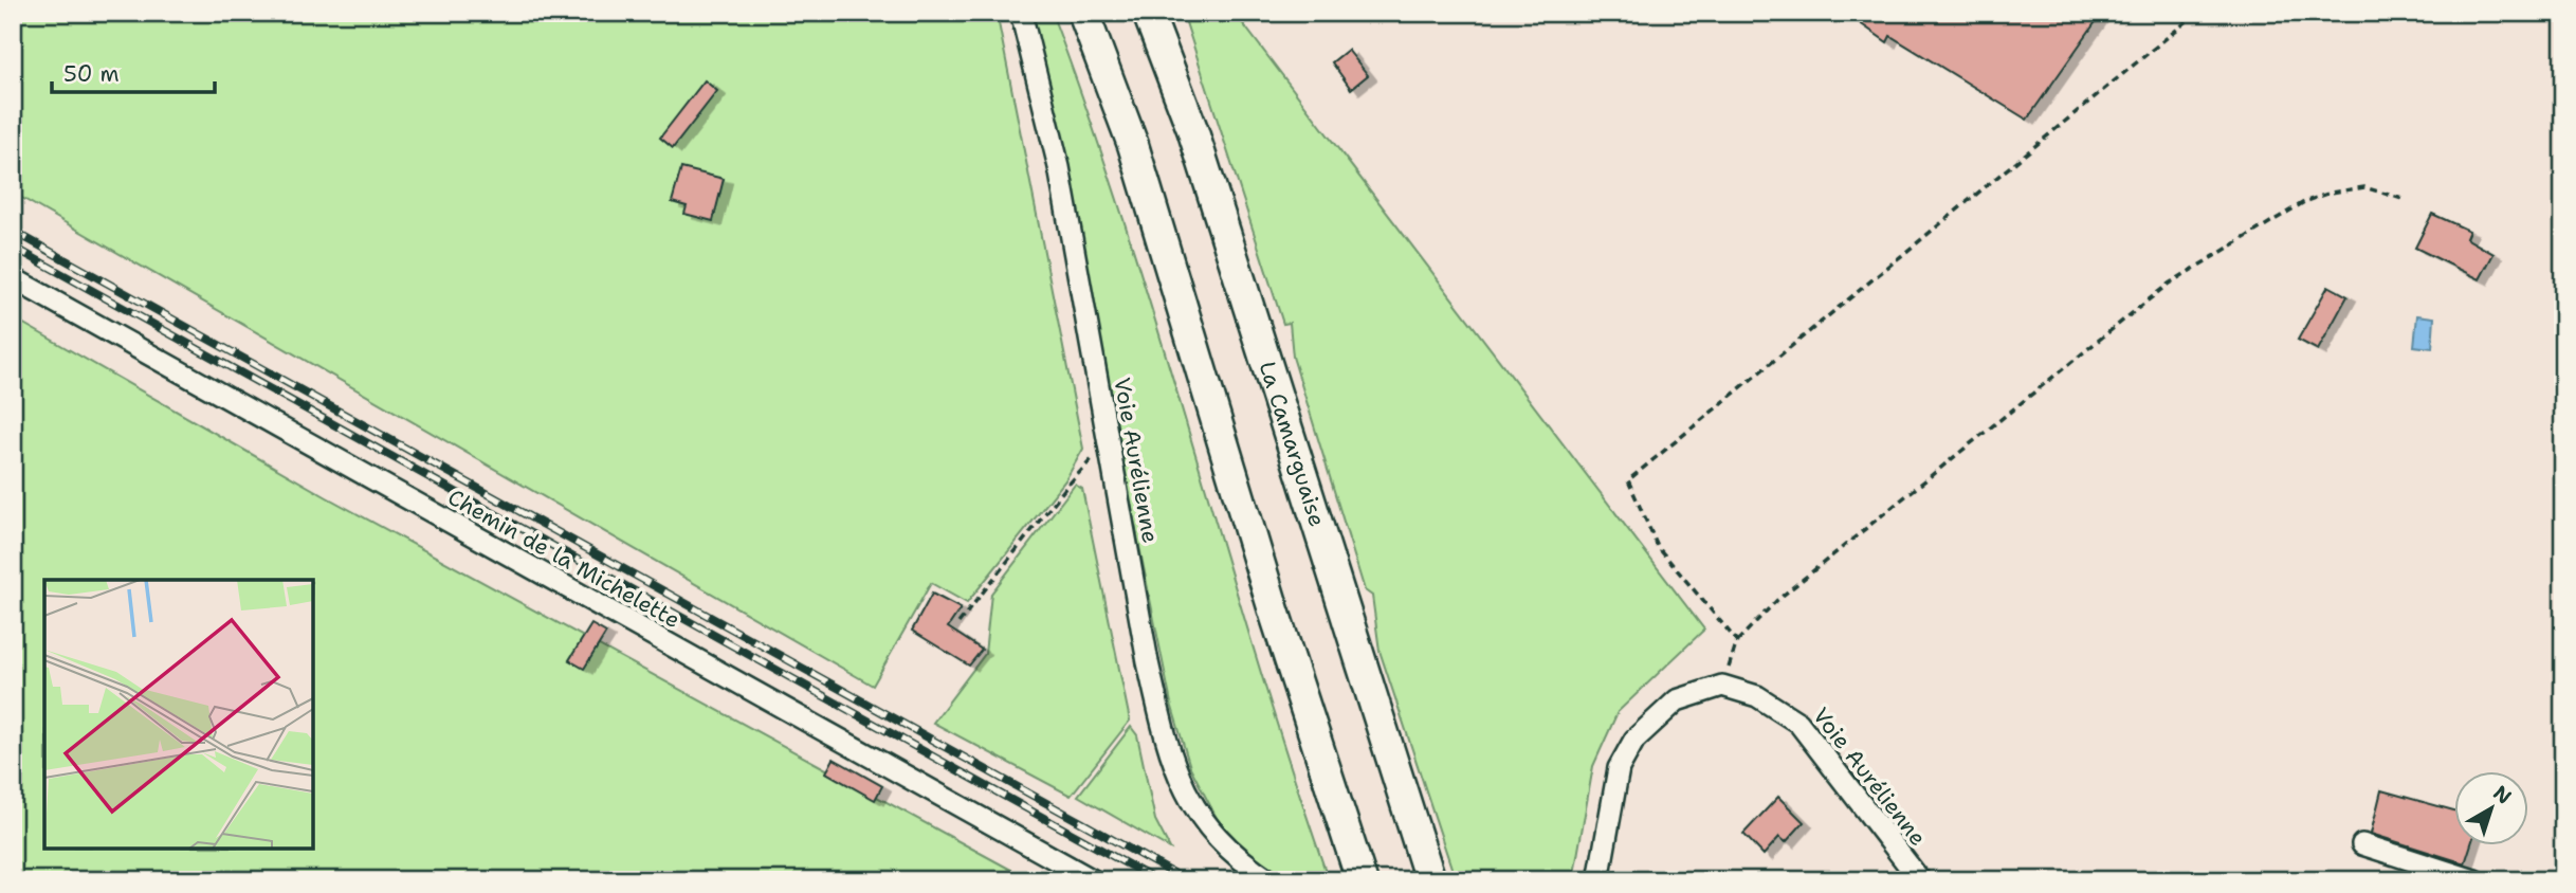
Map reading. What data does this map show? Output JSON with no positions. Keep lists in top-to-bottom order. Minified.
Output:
{"streets":{"highway":["La Camarguaise"],"street":["Voie Aurélienne","Chemin de la Michelette"]},"scale_bar":"50 m","north":"top right"}
